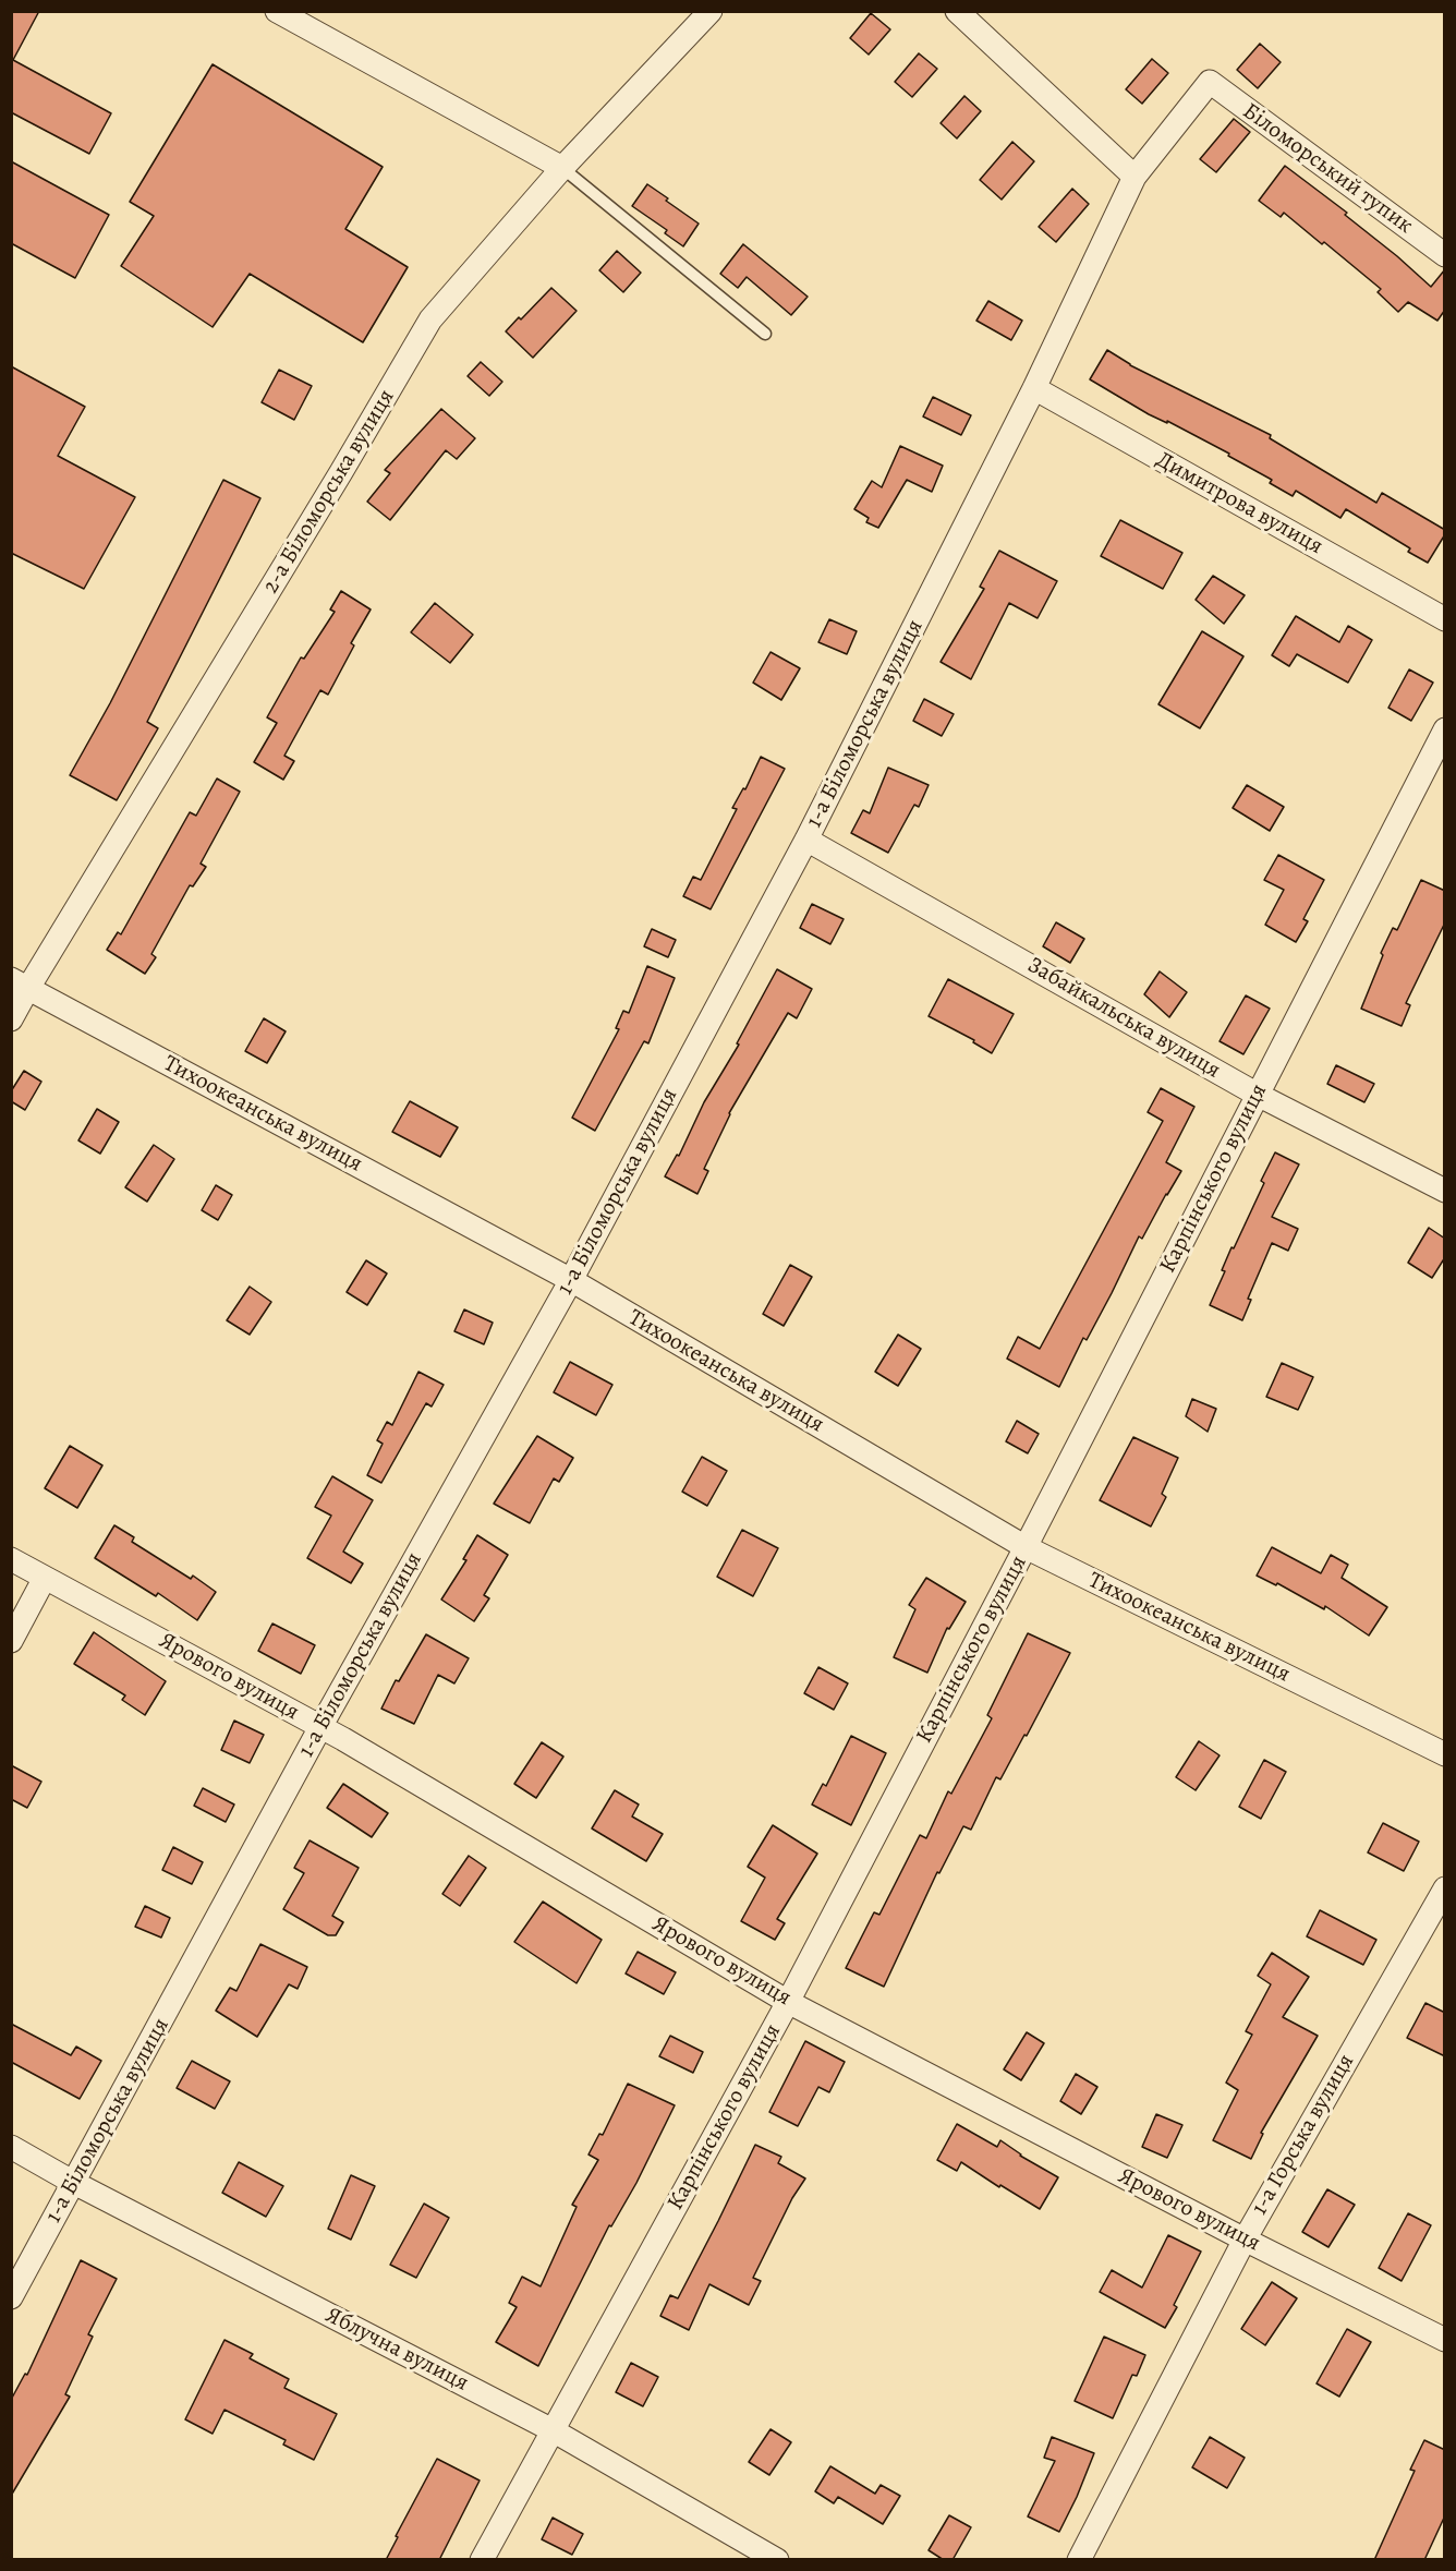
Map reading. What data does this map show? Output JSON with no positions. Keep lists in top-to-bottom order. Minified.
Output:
{"streets":{"street":["Біломорський тупик","2-а Біломорська вулиця","Димитрова вулиця","1-а Біломорська вулиця","Забайкальська вулиця","Тихоокеанська вулиця","Карпінського вулиця","Ярового вулиця","1-а Горська вулиця","Яблучна вулиця"]},"crossings":[["Біломорський тупик","1-а Біломорська вулиця"],["2-а Біломорська вулиця","Тихоокеанська вулиця"],["Димитрова вулиця","1-а Біломорська вулиця"],["1-а Біломорська вулиця","Забайкальська вулиця"],["1-а Біломорська вулиця","Тихоокеанська вулиця"],["1-а Біломорська вулиця","Ярового вулиця"],["1-а Біломорська вулиця","Яблучна вулиця"],["Забайкальська вулиця","Карпінського вулиця"],["Тихоокеанська вулиця","Карпінського вулиця"],["Карпінського вулиця","Ярового вулиця"],["Карпінського вулиця","Яблучна вулиця"],["Ярового вулиця","1-а Горська вулиця"]]}
